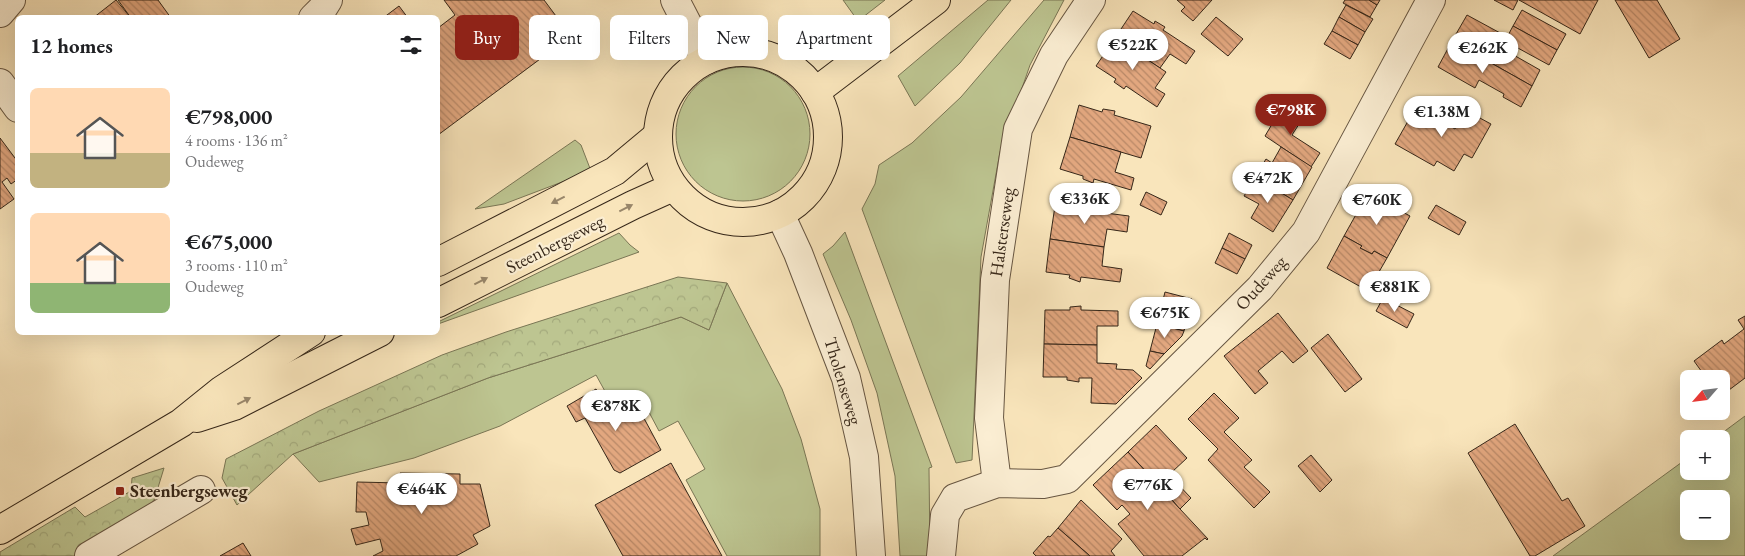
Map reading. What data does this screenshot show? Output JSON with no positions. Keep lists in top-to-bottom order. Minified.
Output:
{"streets":{"main road":["Steenbergseweg"],"street":["Halsterseweg","Oudeweg","Tholenseweg"]},"crossings":[["Halsterseweg","Oudeweg"]],"places":{"transit":["Steenbergseweg"]},"north":"bottom left","page":{"chip":["Buy","Rent","Filters","New","Apartment"],"heading":"12 homes","price":["€522K","€262K","€798K","€1.38M","€472K","€336K","€760K","€881K","€675K","€878K","€776K","€464K"],"list":[{"name":"€798,000","note":"4 rooms · 136 m² · Oudeweg"},{"name":"€675,000","note":"3 rooms · 110 m² · Oudeweg"}],"map_buttons":["+","−"]}}
